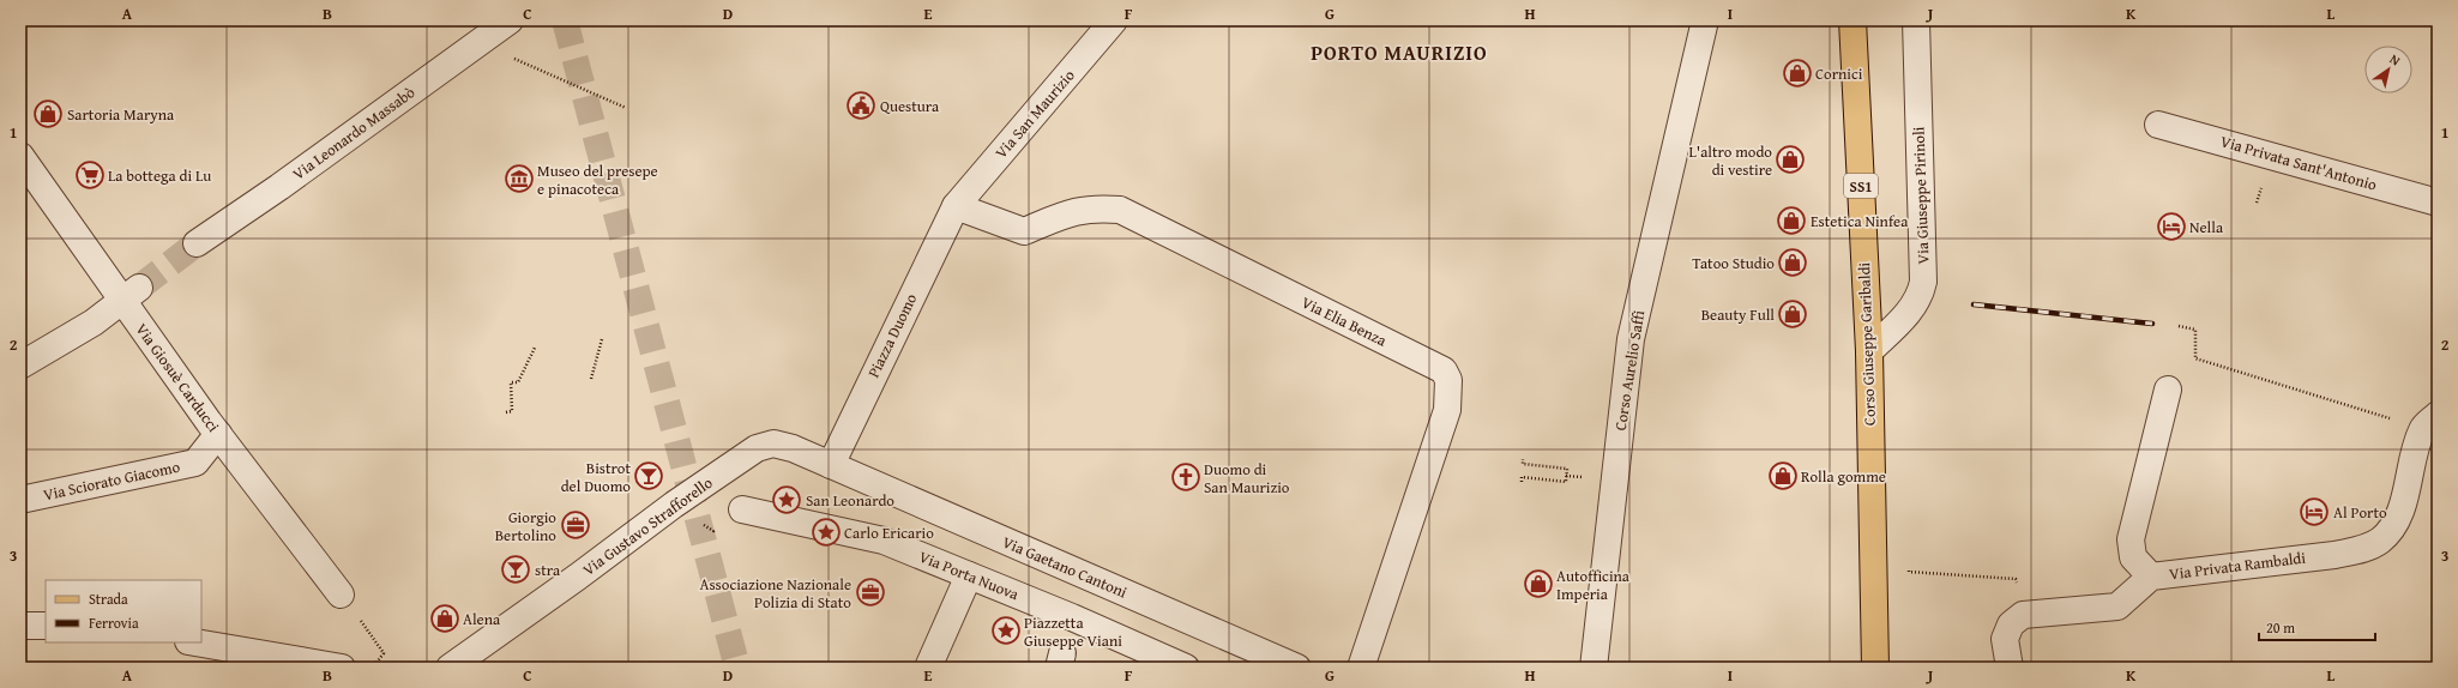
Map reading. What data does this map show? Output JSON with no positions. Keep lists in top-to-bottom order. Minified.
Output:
{"streets":{"main road":["SS1","Corso Giuseppe Garibaldi"],"street":["Via San Maurizio","Via Leonardo Massabò","Via Privata Sant'Antonio","Via Giuseppe Pirinoli","Via Elia Benza","Piazza Duomo","Corso Aurelio Saffi","Via Giosuè Carducci","Via Sciorato Giacomo","Via Gustavo Strafforello","Via Privata Rambaldi","Via Gaetano Cantoni","Via Porta Nuova"]},"crossings":[["Via San Maurizio","Via Elia Benza"],["Via San Maurizio","Piazza Duomo"],["Via Giuseppe Pirinoli","Corso Giuseppe Garibaldi"],["Via Elia Benza","Piazza Duomo"],["Piazza Duomo","Via Gustavo Strafforello"],["Piazza Duomo","Via Gaetano Cantoni"],["Via Giosuè Carducci","Via Sciorato Giacomo"],["Via Gustavo Strafforello","Via Gaetano Cantoni"]],"districts":["PORTO MAURIZIO"],"places":{"shop":["Cornici","Sartoria Maryna","L'altro modo di vestire","Estetica Ninfea","Tatoo Studio","Beauty Full","Rolla gomme","Autofficina Imperia","Alena"],"public building":["Questura"],"supermarket":["La bottega di Lu"],"museum":["Museo del presepe e pinacoteca"],"hotel":["Nella","Al Porto"],"bar":["Bistrot del Duomo","stra"],"church":["Duomo di San Maurizio"],"place":["San Leonardo","Carlo Ericario","Piazzetta Giuseppe Viani"],"office":["Giorgio Bertolino","Associazione Nazionale Polizia di Stato"]},"legend":["Strada","Ferrovia"],"scale_bar":"20 m","north":"top right","grid":{"columns":["A","B","C","D","E","F","G","H","I","J","K","L"],"rows":["1","2","3"]}}
